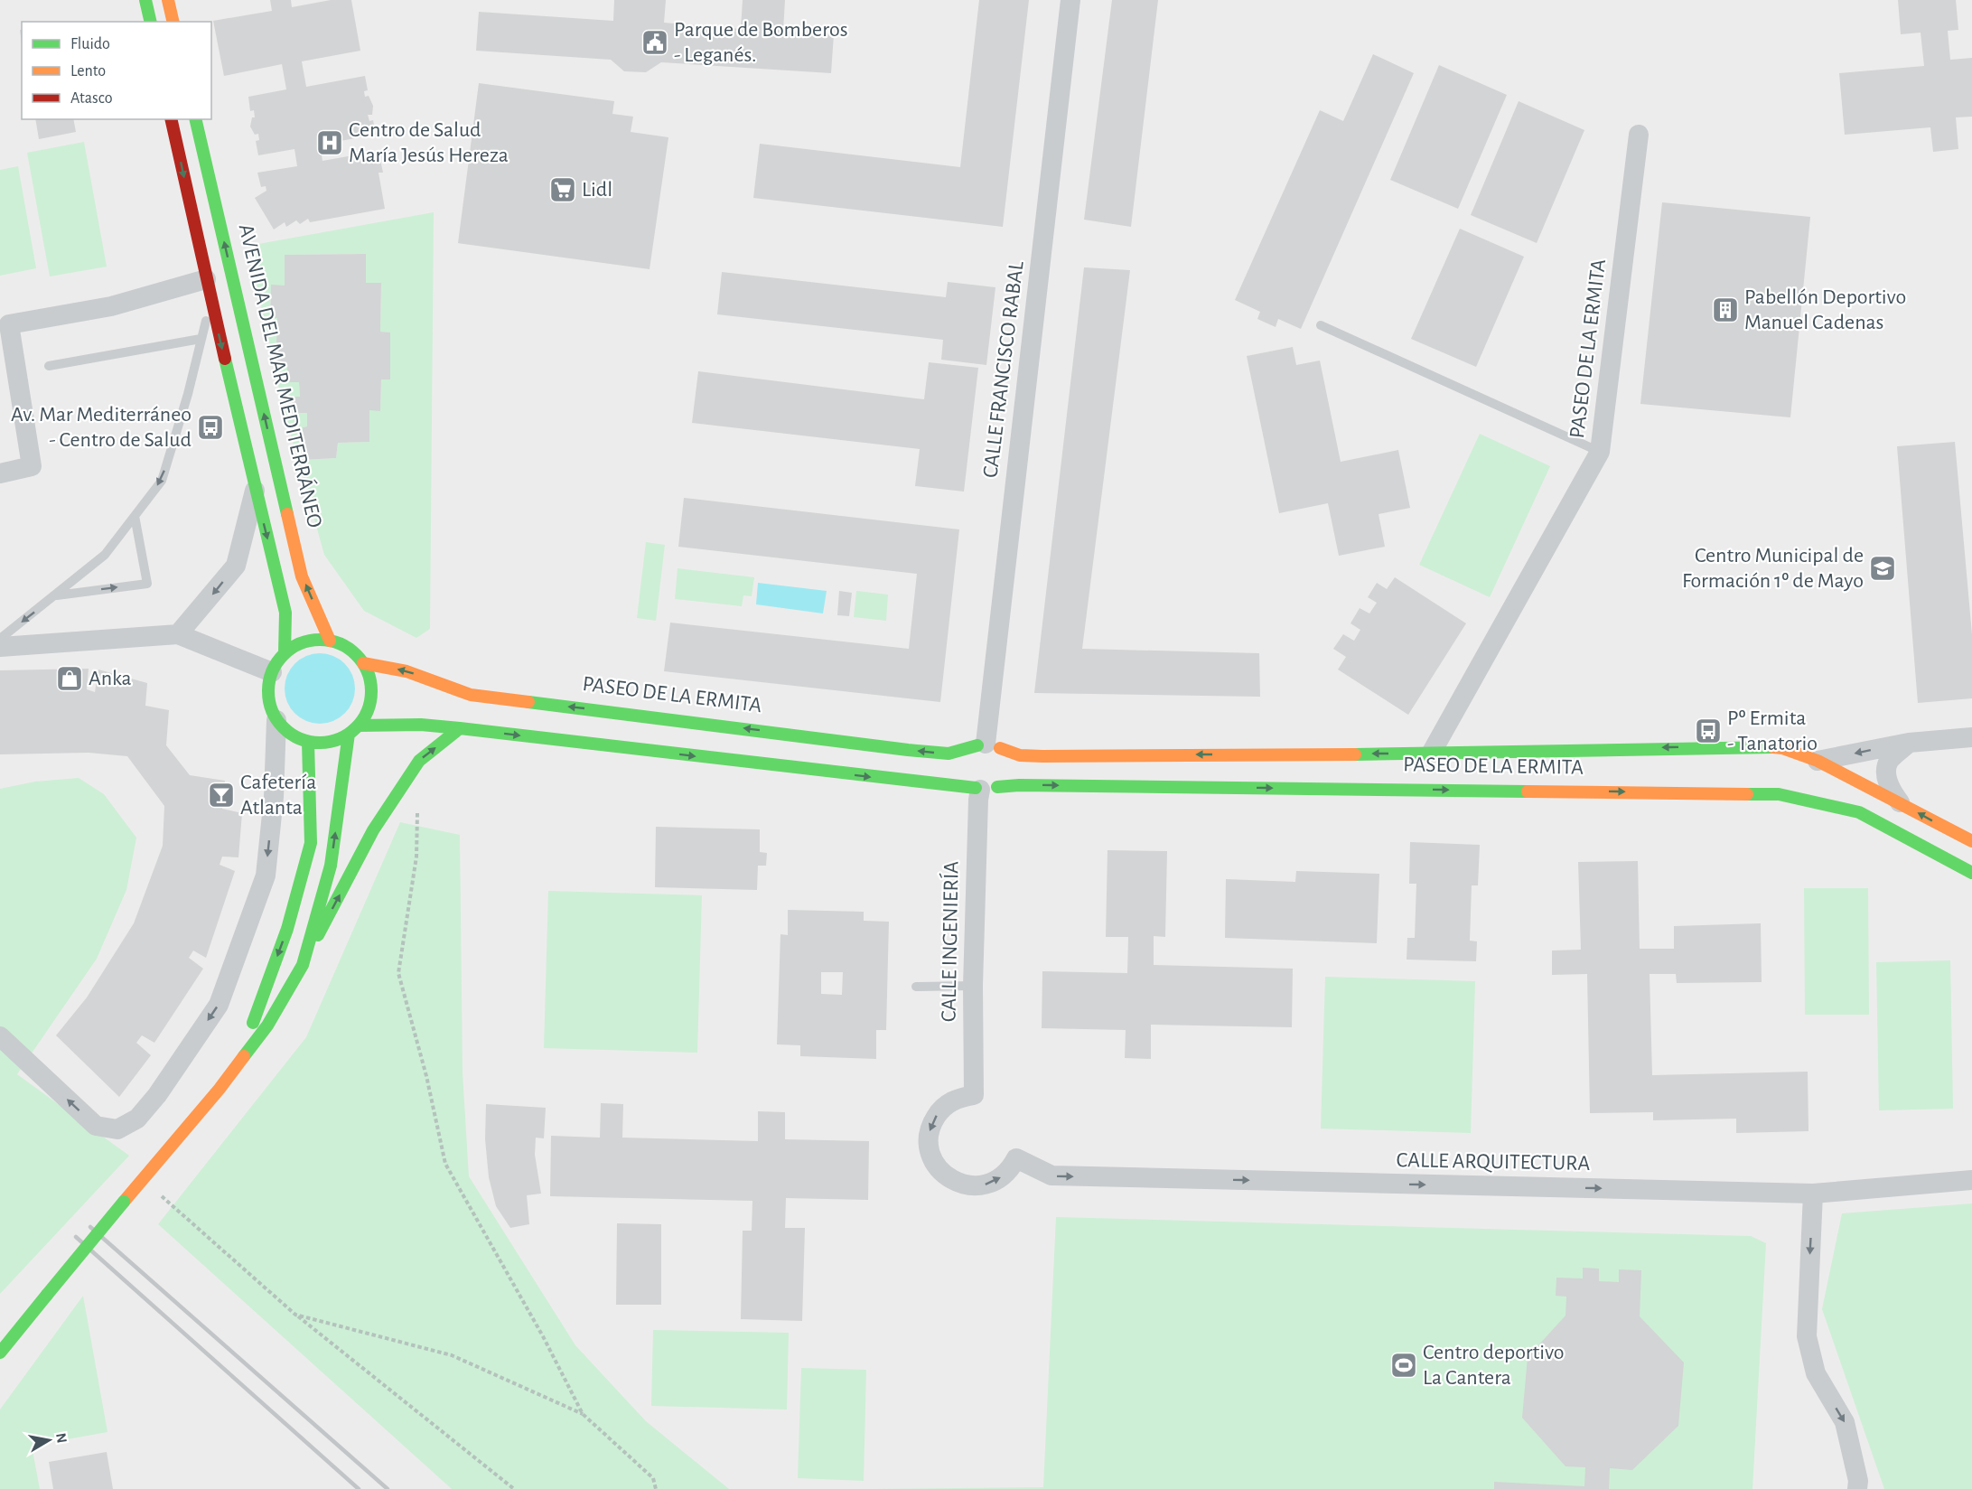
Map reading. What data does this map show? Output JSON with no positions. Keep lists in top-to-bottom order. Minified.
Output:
{"streets":{"main road":["PASEO DE LA ERMITA","AVENIDA DEL MAR MEDITERRÁNEO"],"street":["CALLE FRANCISCO RABAL","CALLE INGENIERÍA","CALLE ARQUITECTURA"]},"crossings":[["PASEO DE LA ERMITA","CALLE FRANCISCO RABAL"],["PASEO DE LA ERMITA","AVENIDA DEL MAR MEDITERRÁNEO"],["PASEO DE LA ERMITA","CALLE INGENIERÍA"],["CALLE INGENIERÍA","CALLE ARQUITECTURA"]],"one_way":["CALLE ARQUITECTURA"],"places":{"public building":["Parque de Bomberos - Leganés."],"hospital":["Centro de Salud María Jesús Hereza"],"supermarket":["Lidl"],"building":["Pabellón Deportivo Manuel Cadenas"],"bus stop":["Av. Mar Mediterráneo - Centro de Salud","Pº Ermita - Tanatorio"],"school or university":["Centro Municipal de Formación 1º de Mayo"],"shop":["Anka"],"bar":["Cafetería Atlanta"],"sports":["Centro deportivo La Cantera"]},"legend":["Fluido","Lento","Atasco"],"north":"right"}
